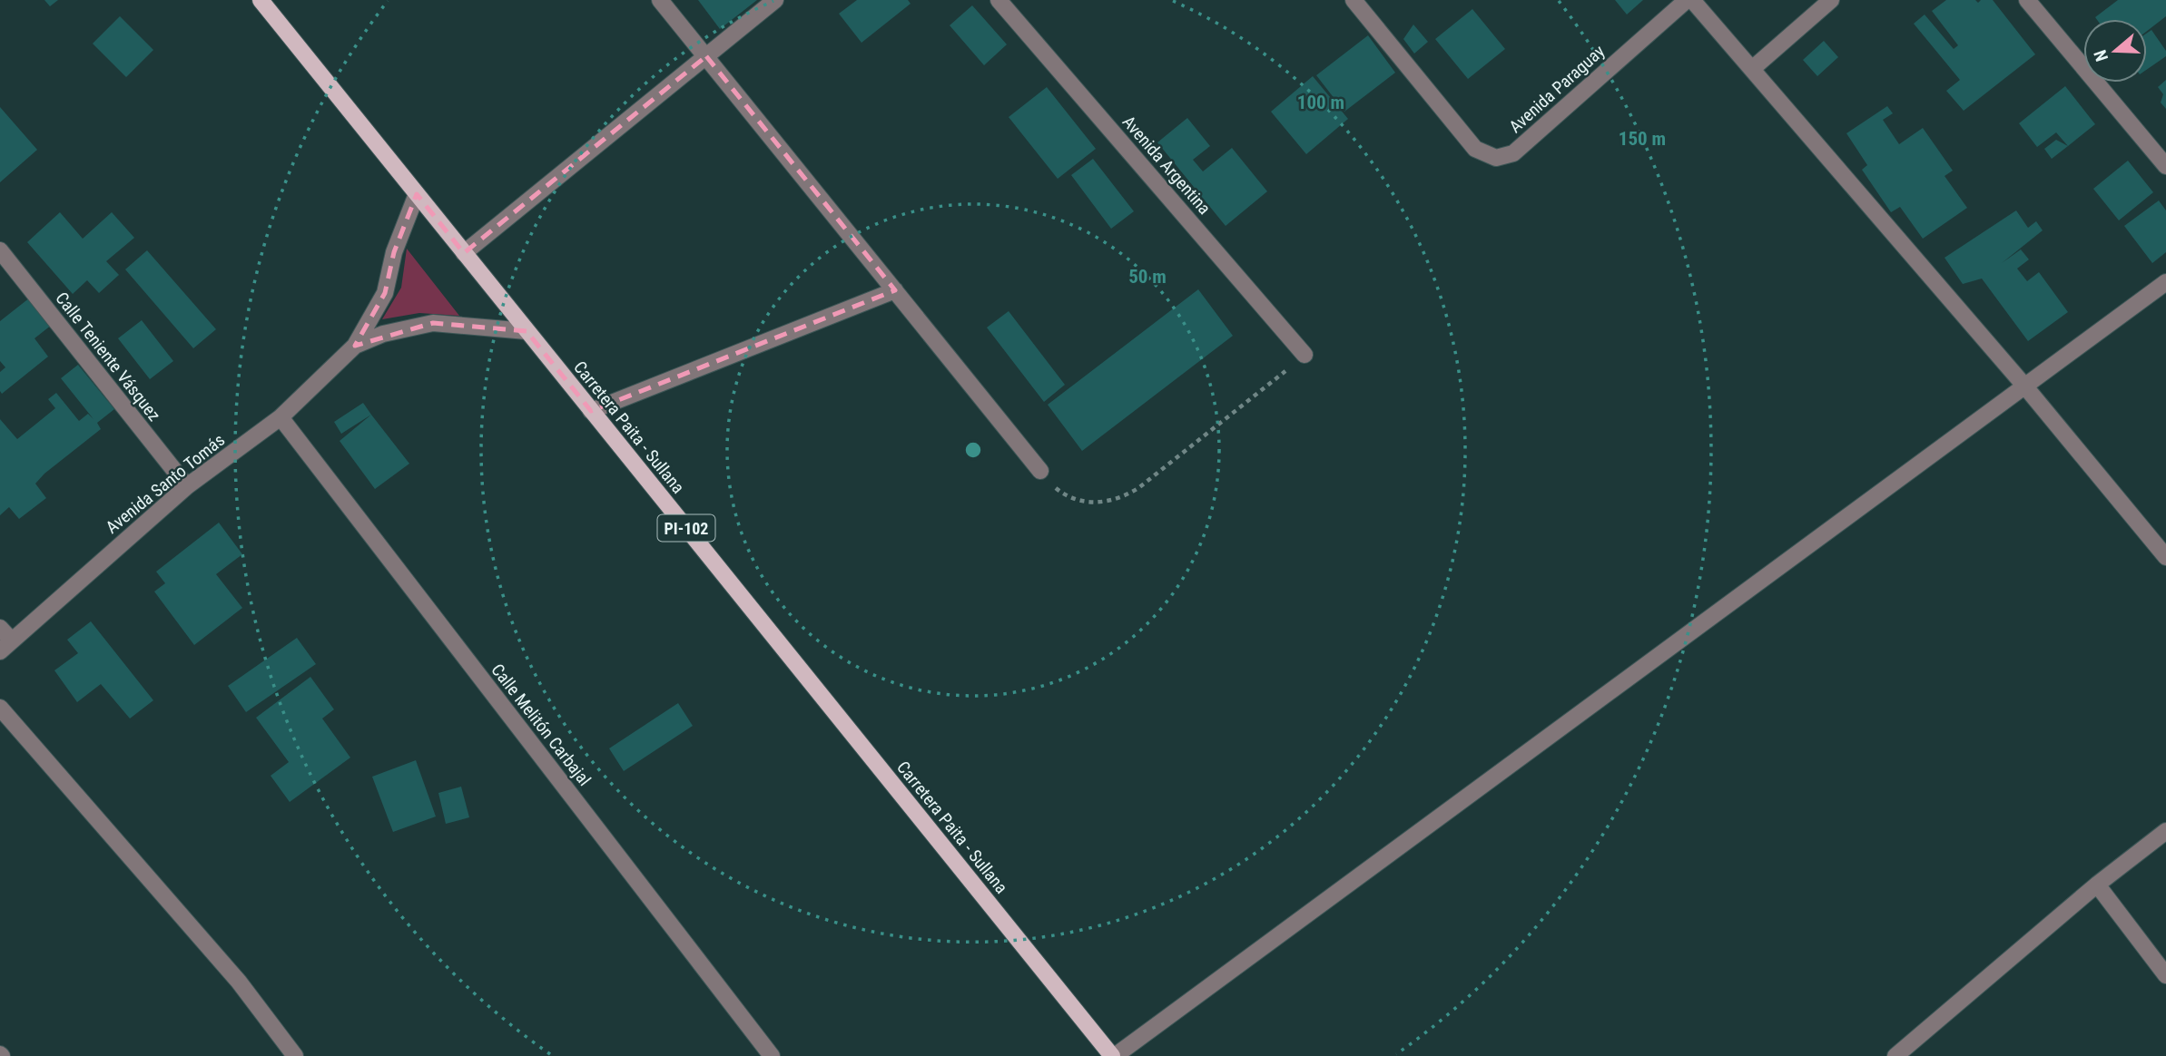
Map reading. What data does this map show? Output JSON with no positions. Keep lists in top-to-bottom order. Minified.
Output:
{"streets":{"main road":["Carretera Paita - Sullana","PI-102"],"street":["Avenida Paraguay","Avenida Argentina","Calle Teniente Vásquez","Avenida Santo Tomás","Calle Melitón Carbajal"]},"crossings":[["Calle Teniente Vásquez","Avenida Santo Tomás"],["Avenida Santo Tomás","Calle Melitón Carbajal"]],"north":"left","rings":["100 m","150 m","50 m"]}
